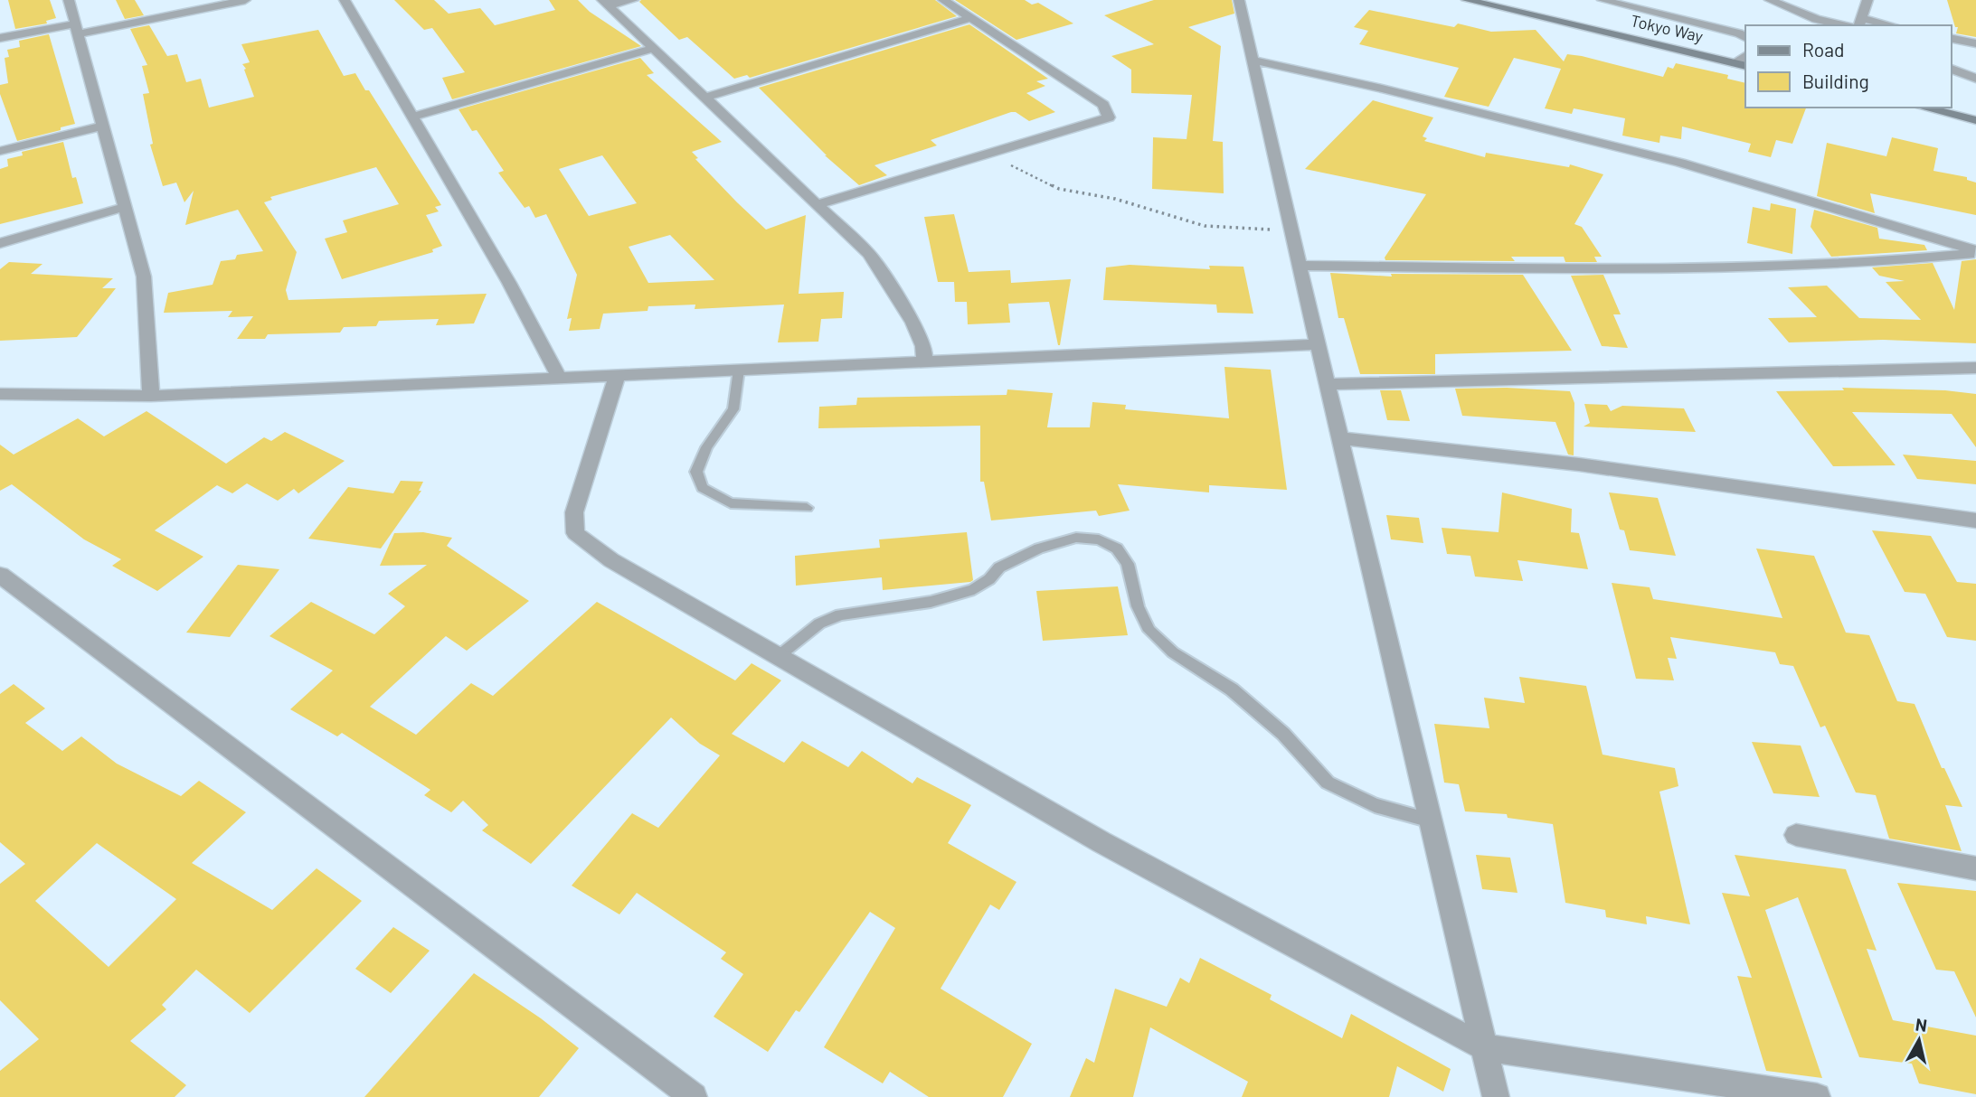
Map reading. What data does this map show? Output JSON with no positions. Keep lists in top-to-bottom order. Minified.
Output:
{"streets":{"main road":["Tokyo Way"]},"legend":["Road","Building"],"north":"top"}
